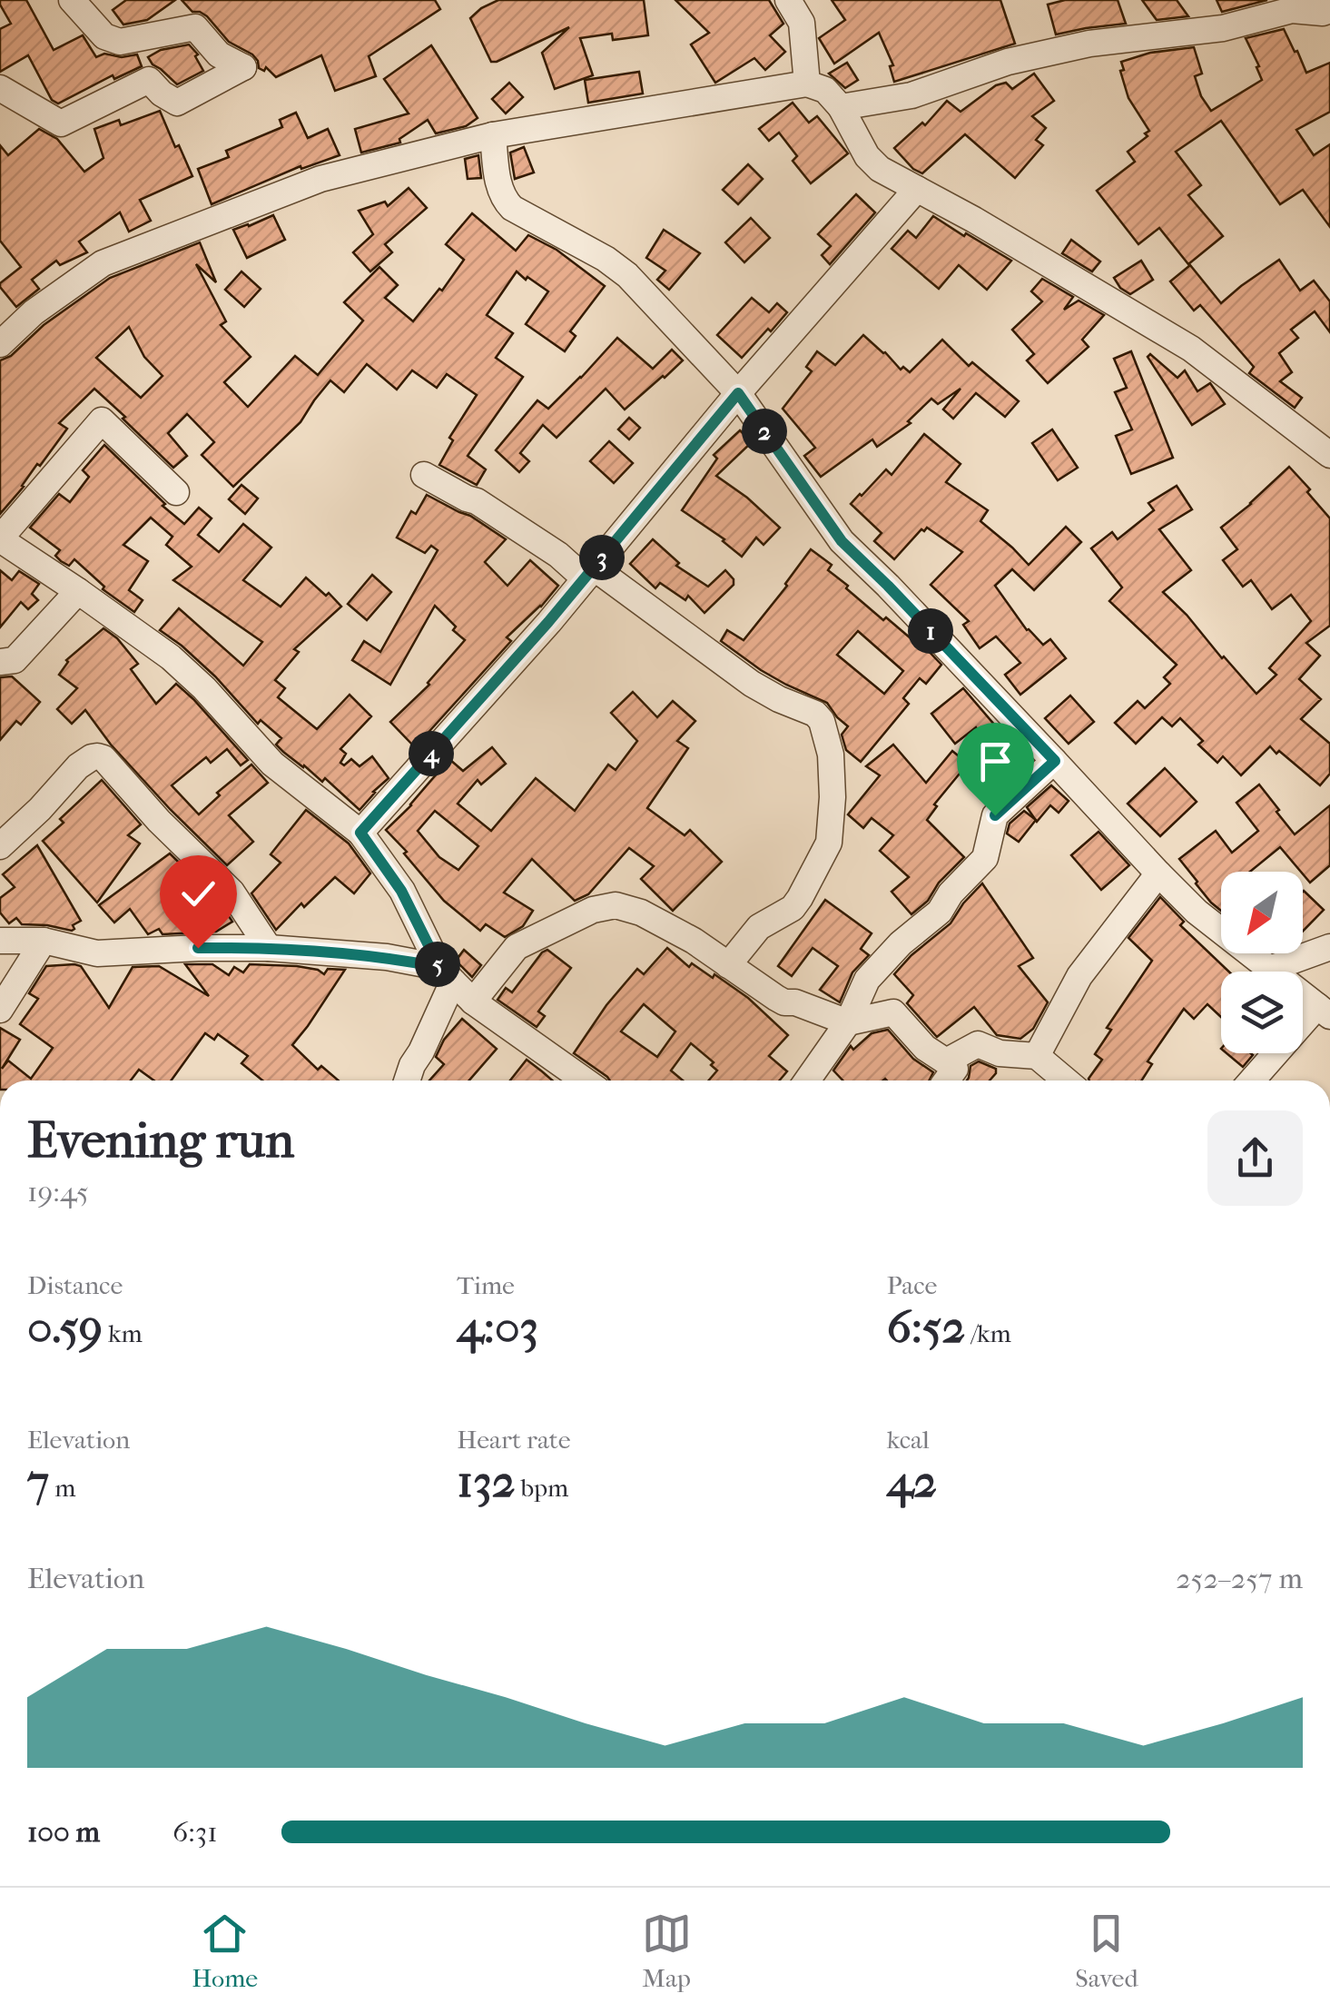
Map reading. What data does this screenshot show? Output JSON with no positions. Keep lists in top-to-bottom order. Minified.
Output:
{"north":"bottom left","page":{"pins":["2","3","1","4","5"],"heading":["Evening run","19:45"],"stats":[["Distance","0.59 km"],["Time","4:03"],["Pace","6:52 /km"],["Elevation","7 m"],["Heart rate","132 bpm"],["kcal","42"]],"chart":["Elevation","252–257 m"],"list":[{"name":"100 m","note":"6:31"}],"tabs":["Home","Map","Saved"]}}
